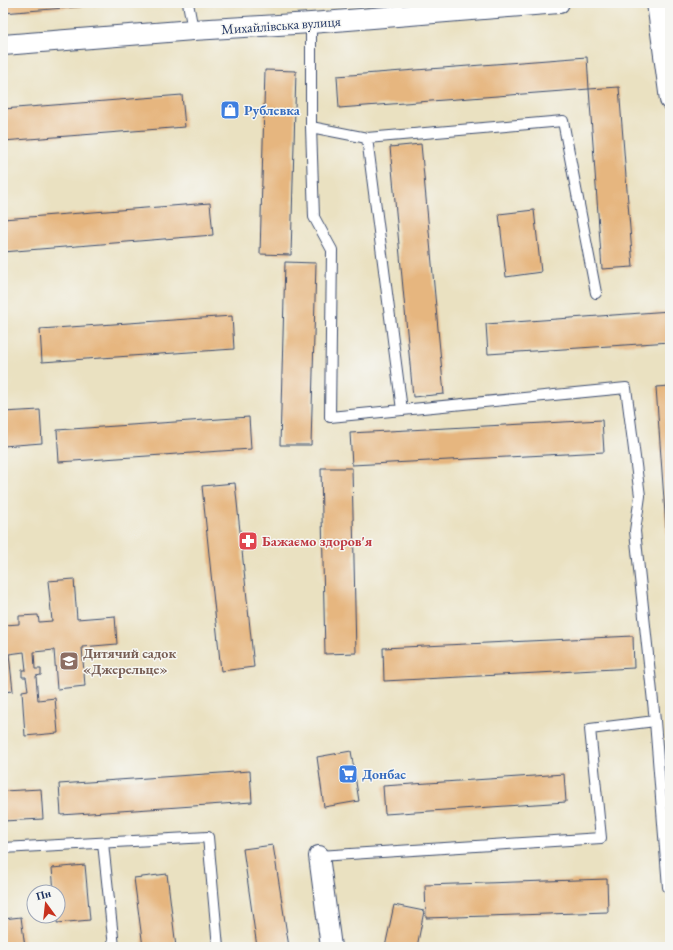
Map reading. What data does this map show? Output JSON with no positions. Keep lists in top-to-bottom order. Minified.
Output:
{"streets":{"street":["Михайлівська вулиця"]},"places":{"shop":["Рублевка"],"pharmacy":["Бажаємо здоров'я"],"school or university":["Дитячий садок «Джерельце»"],"supermarket":["Донбас"]},"north":"top"}
